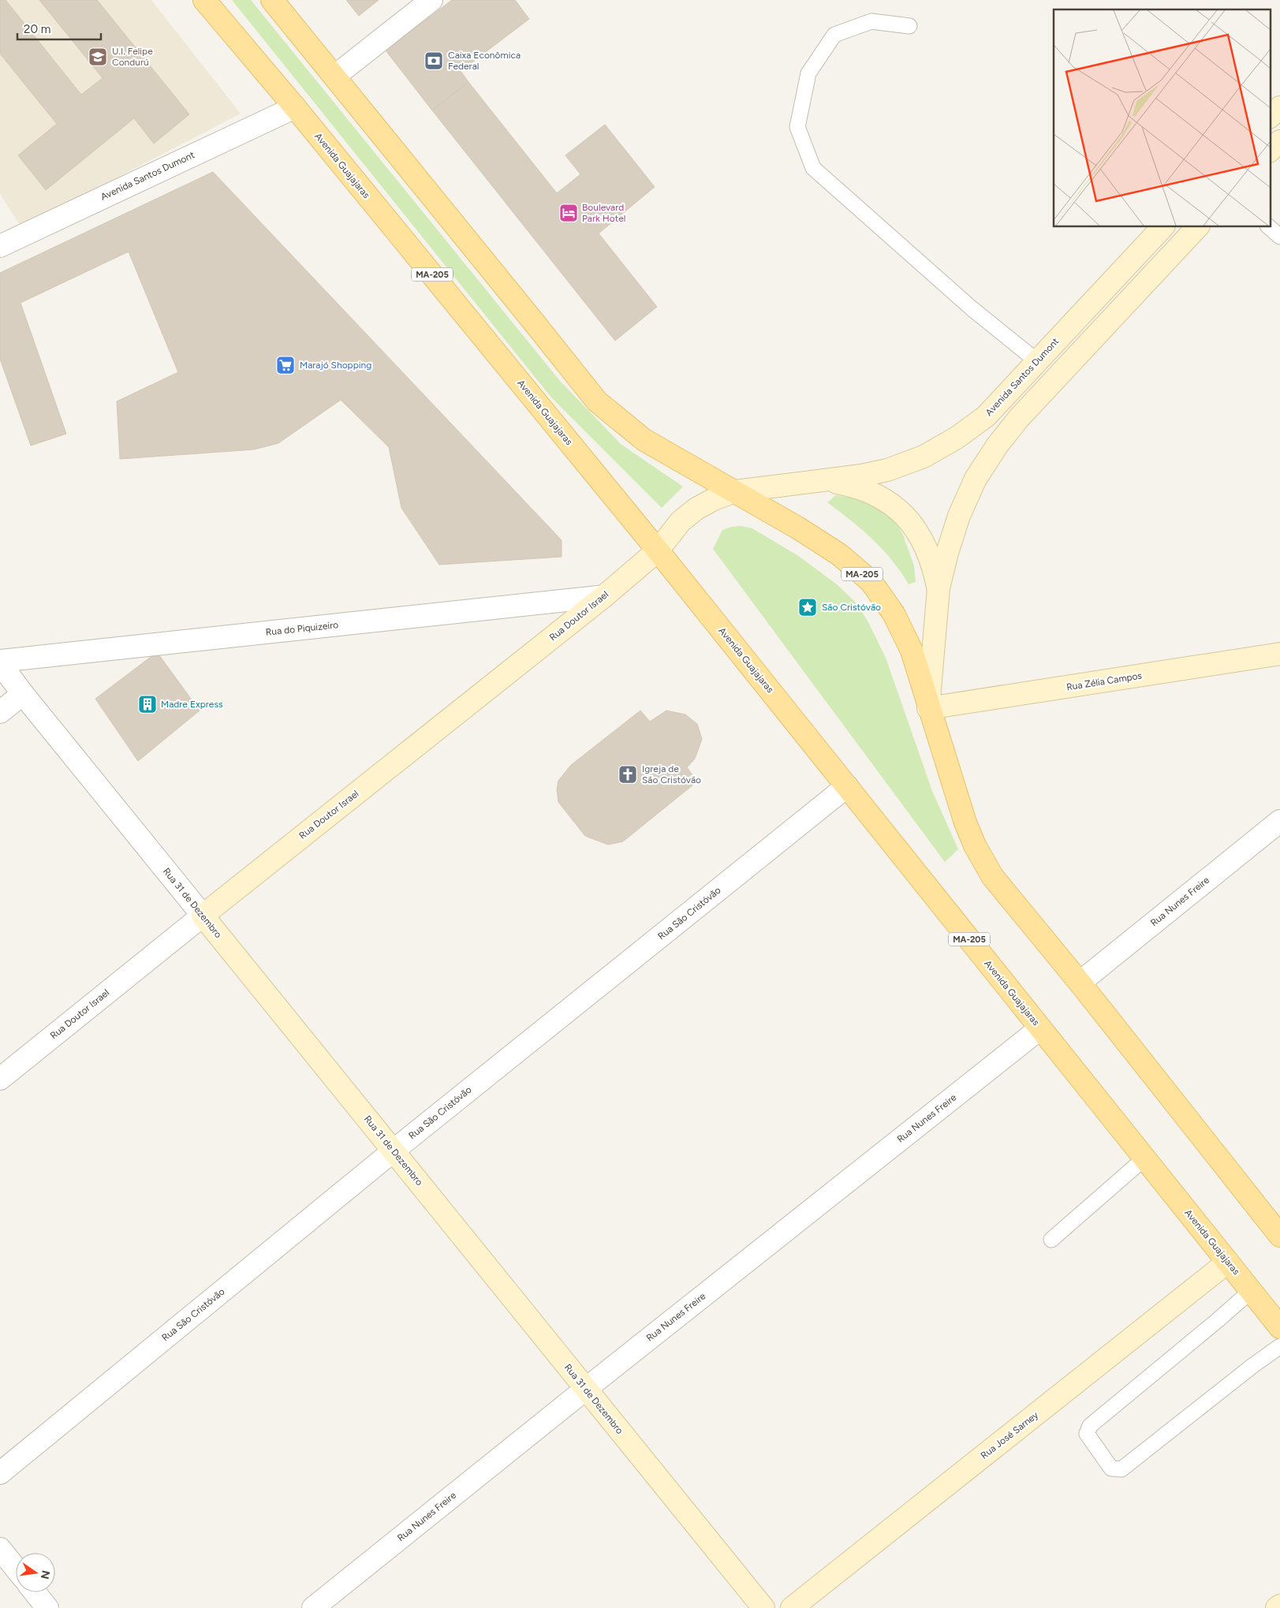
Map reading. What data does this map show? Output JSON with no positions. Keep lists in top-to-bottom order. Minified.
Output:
{"streets":{"main road":["Avenida Guajajaras","Avenida Santos Dumont","MA-205","Rua Doutor Israel","Rua Zélia Campos","Rua 31 de Dezembro","Rua José Sarney"],"street":["Rua do Piquizeiro","Rua Nunes Freire","Rua São Cristóvão"]},"crossings":[["Avenida Guajajaras","Avenida Santos Dumont"],["Avenida Guajajaras","Rua Doutor Israel"],["Avenida Guajajaras","Rua Nunes Freire"],["Avenida Guajajaras","Rua São Cristóvão"],["Avenida Guajajaras","Rua José Sarney"],["Avenida Santos Dumont","MA-205"],["Avenida Santos Dumont","Rua Doutor Israel"],["MA-205","Rua Zélia Campos"],["MA-205","Rua Nunes Freire"],["Rua Doutor Israel","Rua do Piquizeiro"],["Rua Doutor Israel","Rua 31 de Dezembro"],["Rua do Piquizeiro","Rua 31 de Dezembro"],["Rua Nunes Freire","Rua 31 de Dezembro"],["Rua 31 de Dezembro","Rua São Cristóvão"]],"places":{"school or university":["U.I. Felipe Condurú"],"bank":["Caixa Econômica Federal"],"hotel":["Boulevard Park Hotel"],"supermarket":["Marajó Shopping"],"place":["São Cristóvão"],"building":["Madre Express"],"church":["Igreja de São Cristóvão"]},"scale_bar":"20 m","north":"right"}
